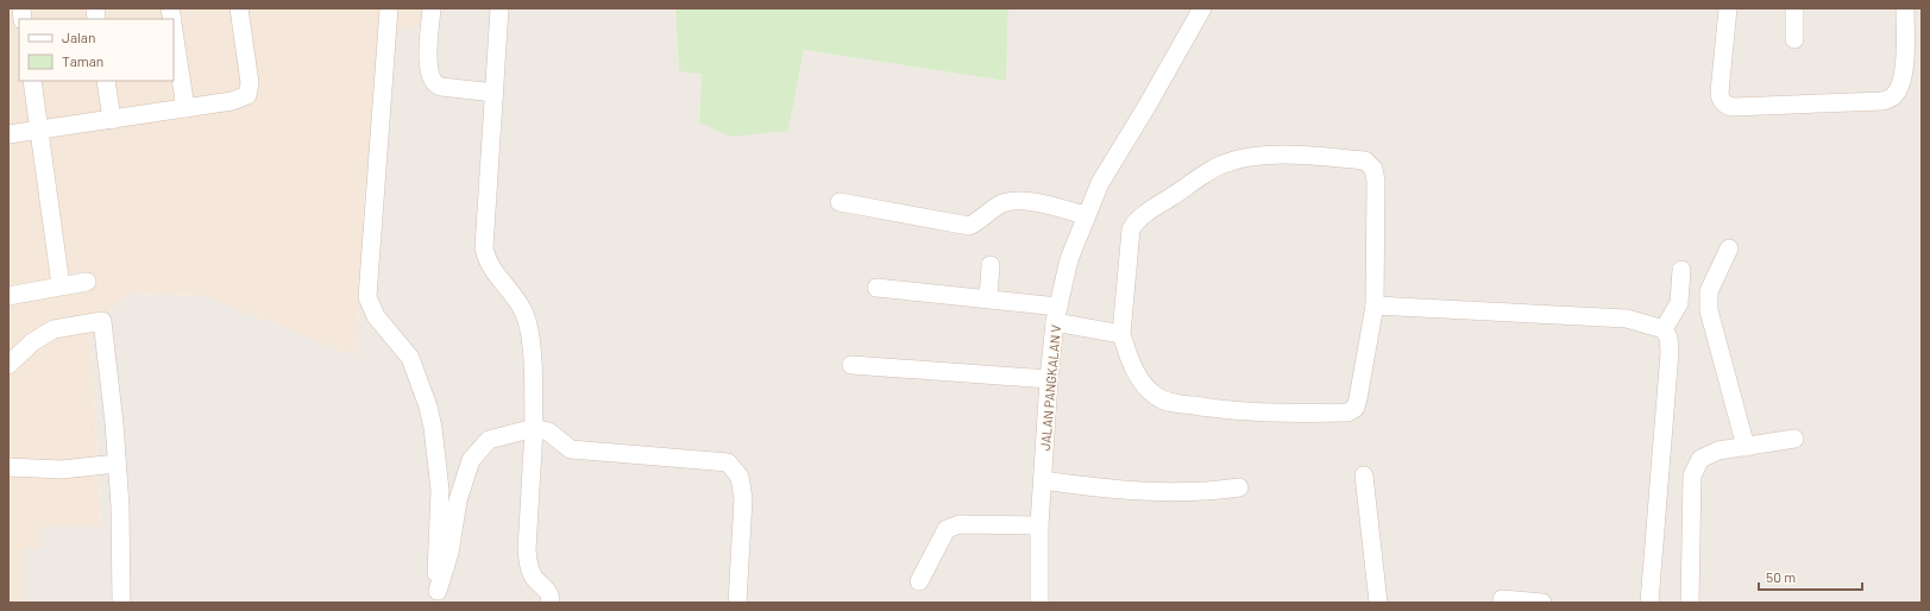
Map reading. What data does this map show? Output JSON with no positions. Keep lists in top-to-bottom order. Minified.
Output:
{"streets":{"street":["JALAN PANGKALAN V"]},"legend":["Jalan","Taman"],"scale_bar":"50 m"}
